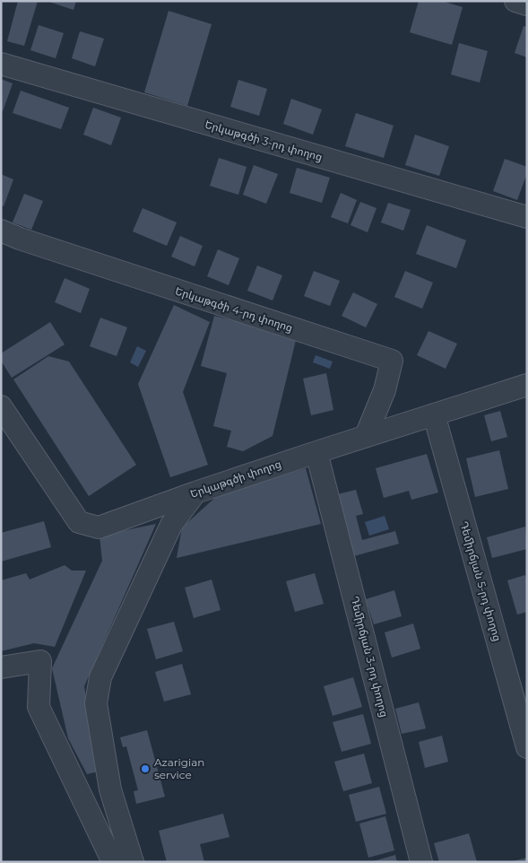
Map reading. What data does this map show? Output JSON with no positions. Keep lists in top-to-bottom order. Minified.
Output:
{"streets":{"street":["Երկաթգծի 3-րդ փողոց","Երկաթգծի 4-րդ փողոց","Երկաթգծի փողոց","Դեմիրճյան 5-րդ փողոց","Դեմիրճյան 3-րդ փողոց"]},"crossings":[["Երկաթգծի 4-րդ փողոց","Երկաթգծի փողոց"],["Երկաթգծի փողոց","Դեմիրճյան 5-րդ փողոց"],["Երկաթգծի փողոց","Դեմիրճյան 3-րդ փողոց"]],"places":["Azarigian service"]}
